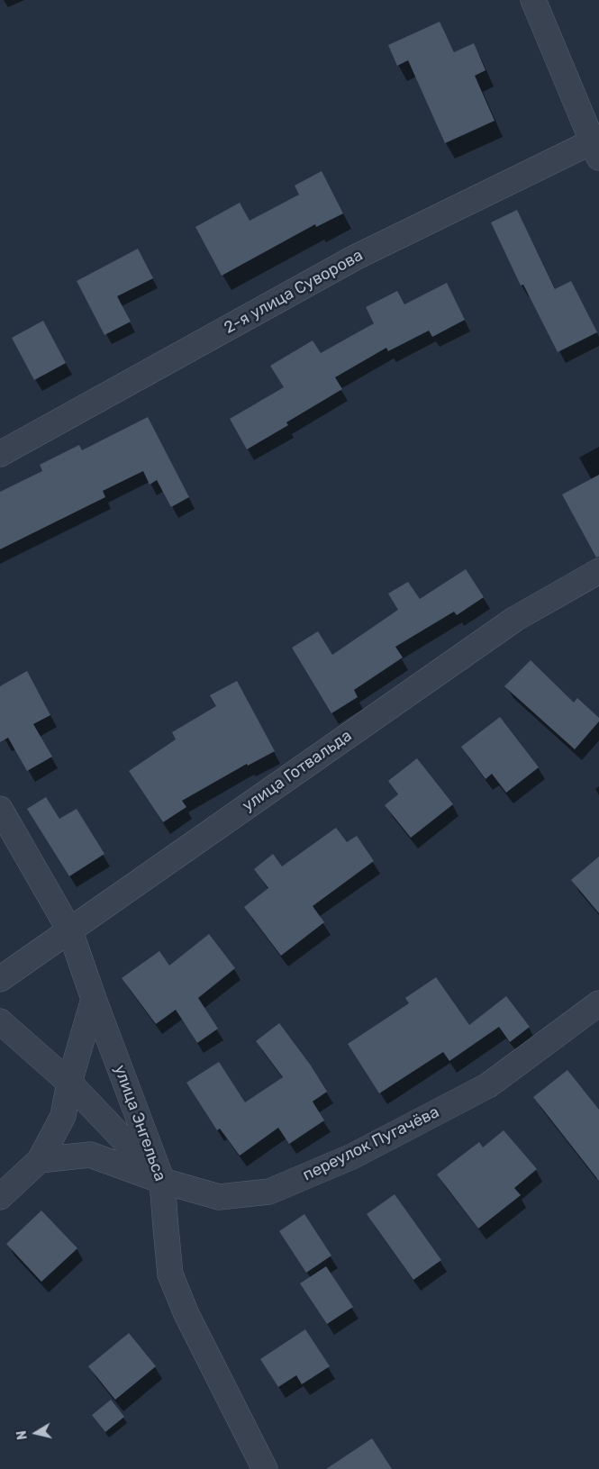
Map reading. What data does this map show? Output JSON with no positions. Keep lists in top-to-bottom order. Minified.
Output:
{"streets":{"street":["2-я улица Суворова","улица Готвальда","улица Энгельса","переулок Пугачёва"]},"crossings":[["улица Готвальда","улица Энгельса"],["улица Энгельса","переулок Пугачёва"]],"north":"left"}
